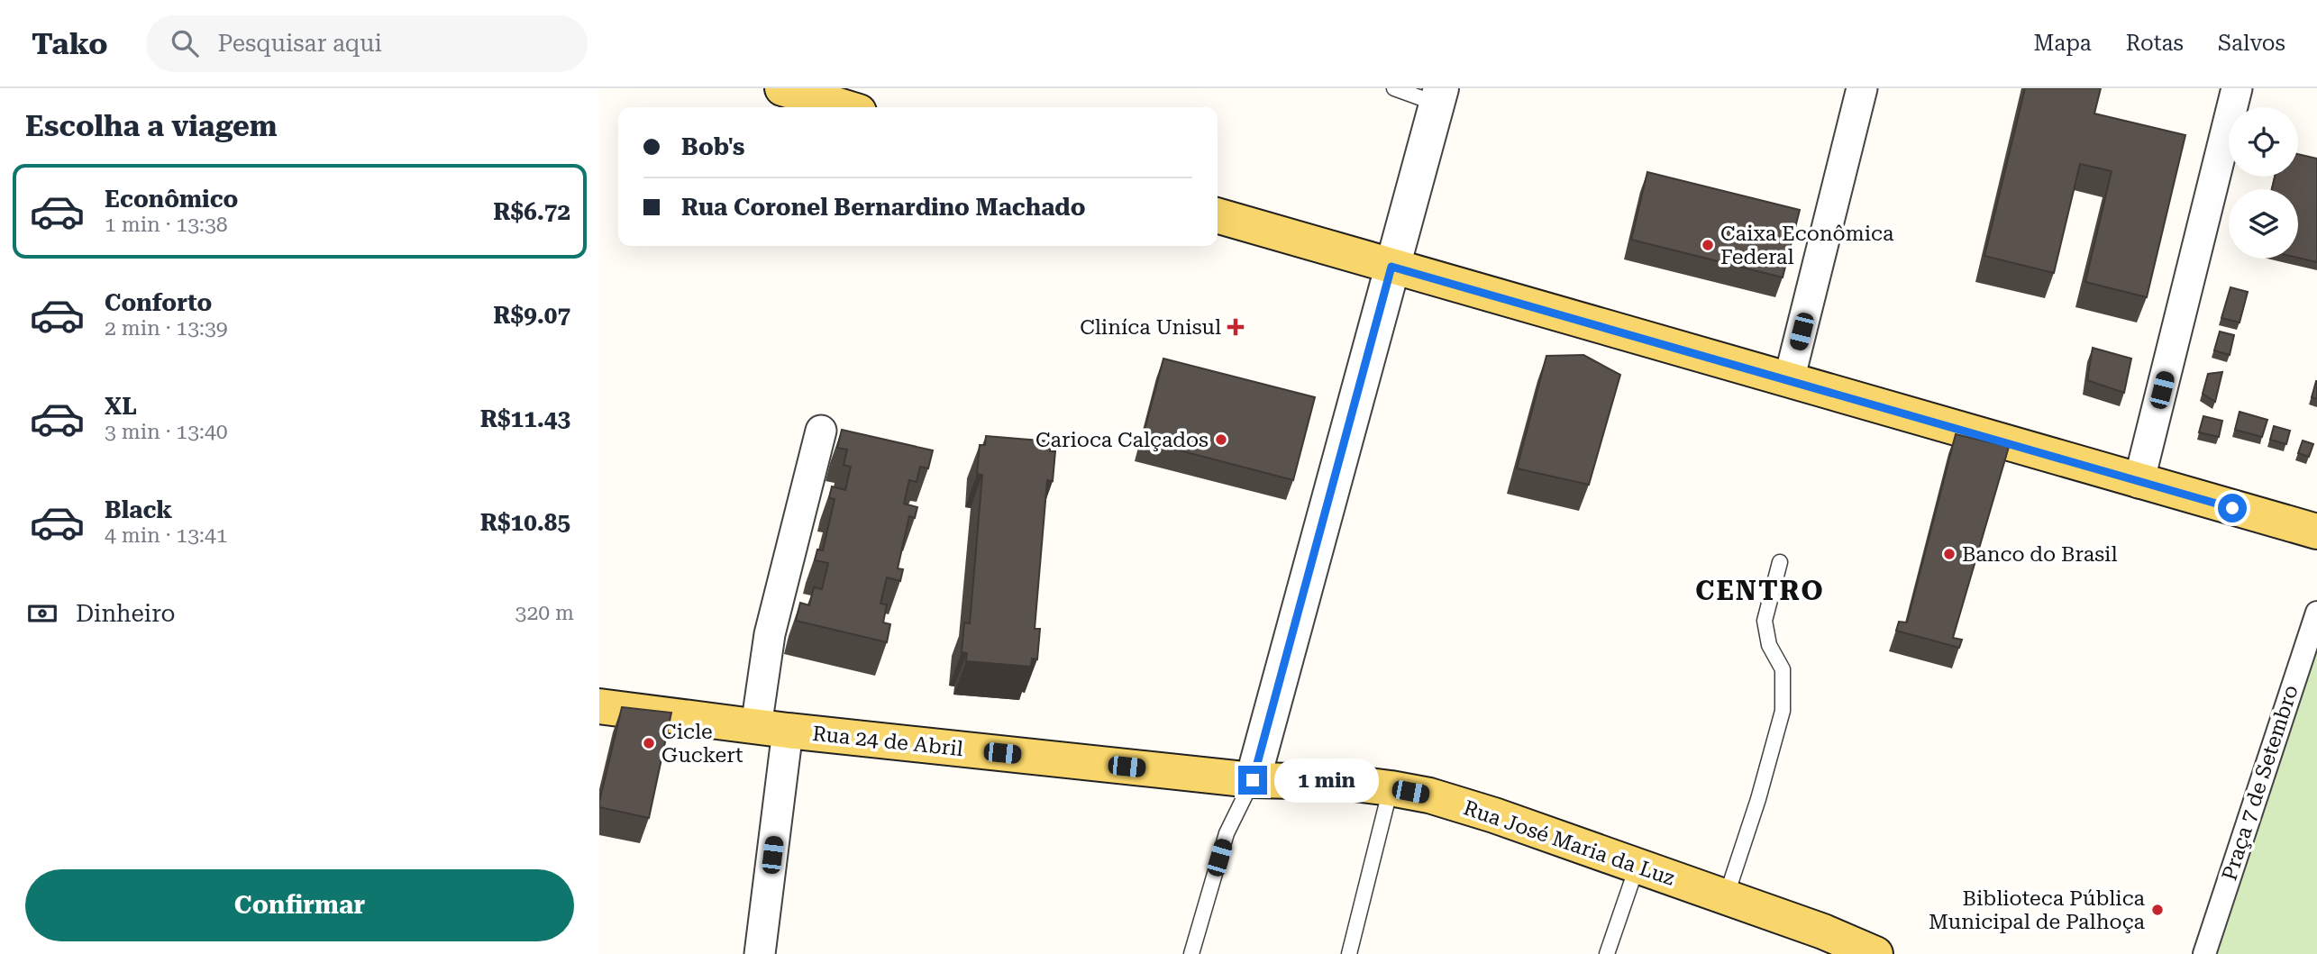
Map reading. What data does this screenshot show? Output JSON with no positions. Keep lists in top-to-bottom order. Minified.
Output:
{"streets":{"main road":["Rua 24 de Abril","Rua José Maria da Luz"],"street":["Praça 7 de Setembro"]},"crossings":[["Rua 24 de Abril","Rua José Maria da Luz"]],"districts":["CENTRO"],"places":{"other":["Caixa Econômica Federal","Carioca Calçados","Banco do Brasil","Cicle Guckert","Biblioteca Pública Municipal de Palhoça"],"health":["Cliníca Unisul"]},"page":{"header":"Tako","search":"Pesquisar aqui","nav":["Mapa","Rotas","Salvos"],"heading":"Escolha a viagem","banner":["Bob's","Rua Coronel Bernardino Machado"],"list":[{"name":"Econômico","note":"1 min · 13:38","value":"R$6.72"},{"name":"Conforto","note":"2 min · 13:39","value":"R$9.07"},{"name":"XL","note":"3 min · 13:40","value":"R$11.43"},{"name":"Black","note":"4 min · 13:41","value":"R$10.85"}],"pay":["Dinheiro","320 m"],"bubble":"1 min","buttons":"Confirmar"}}
